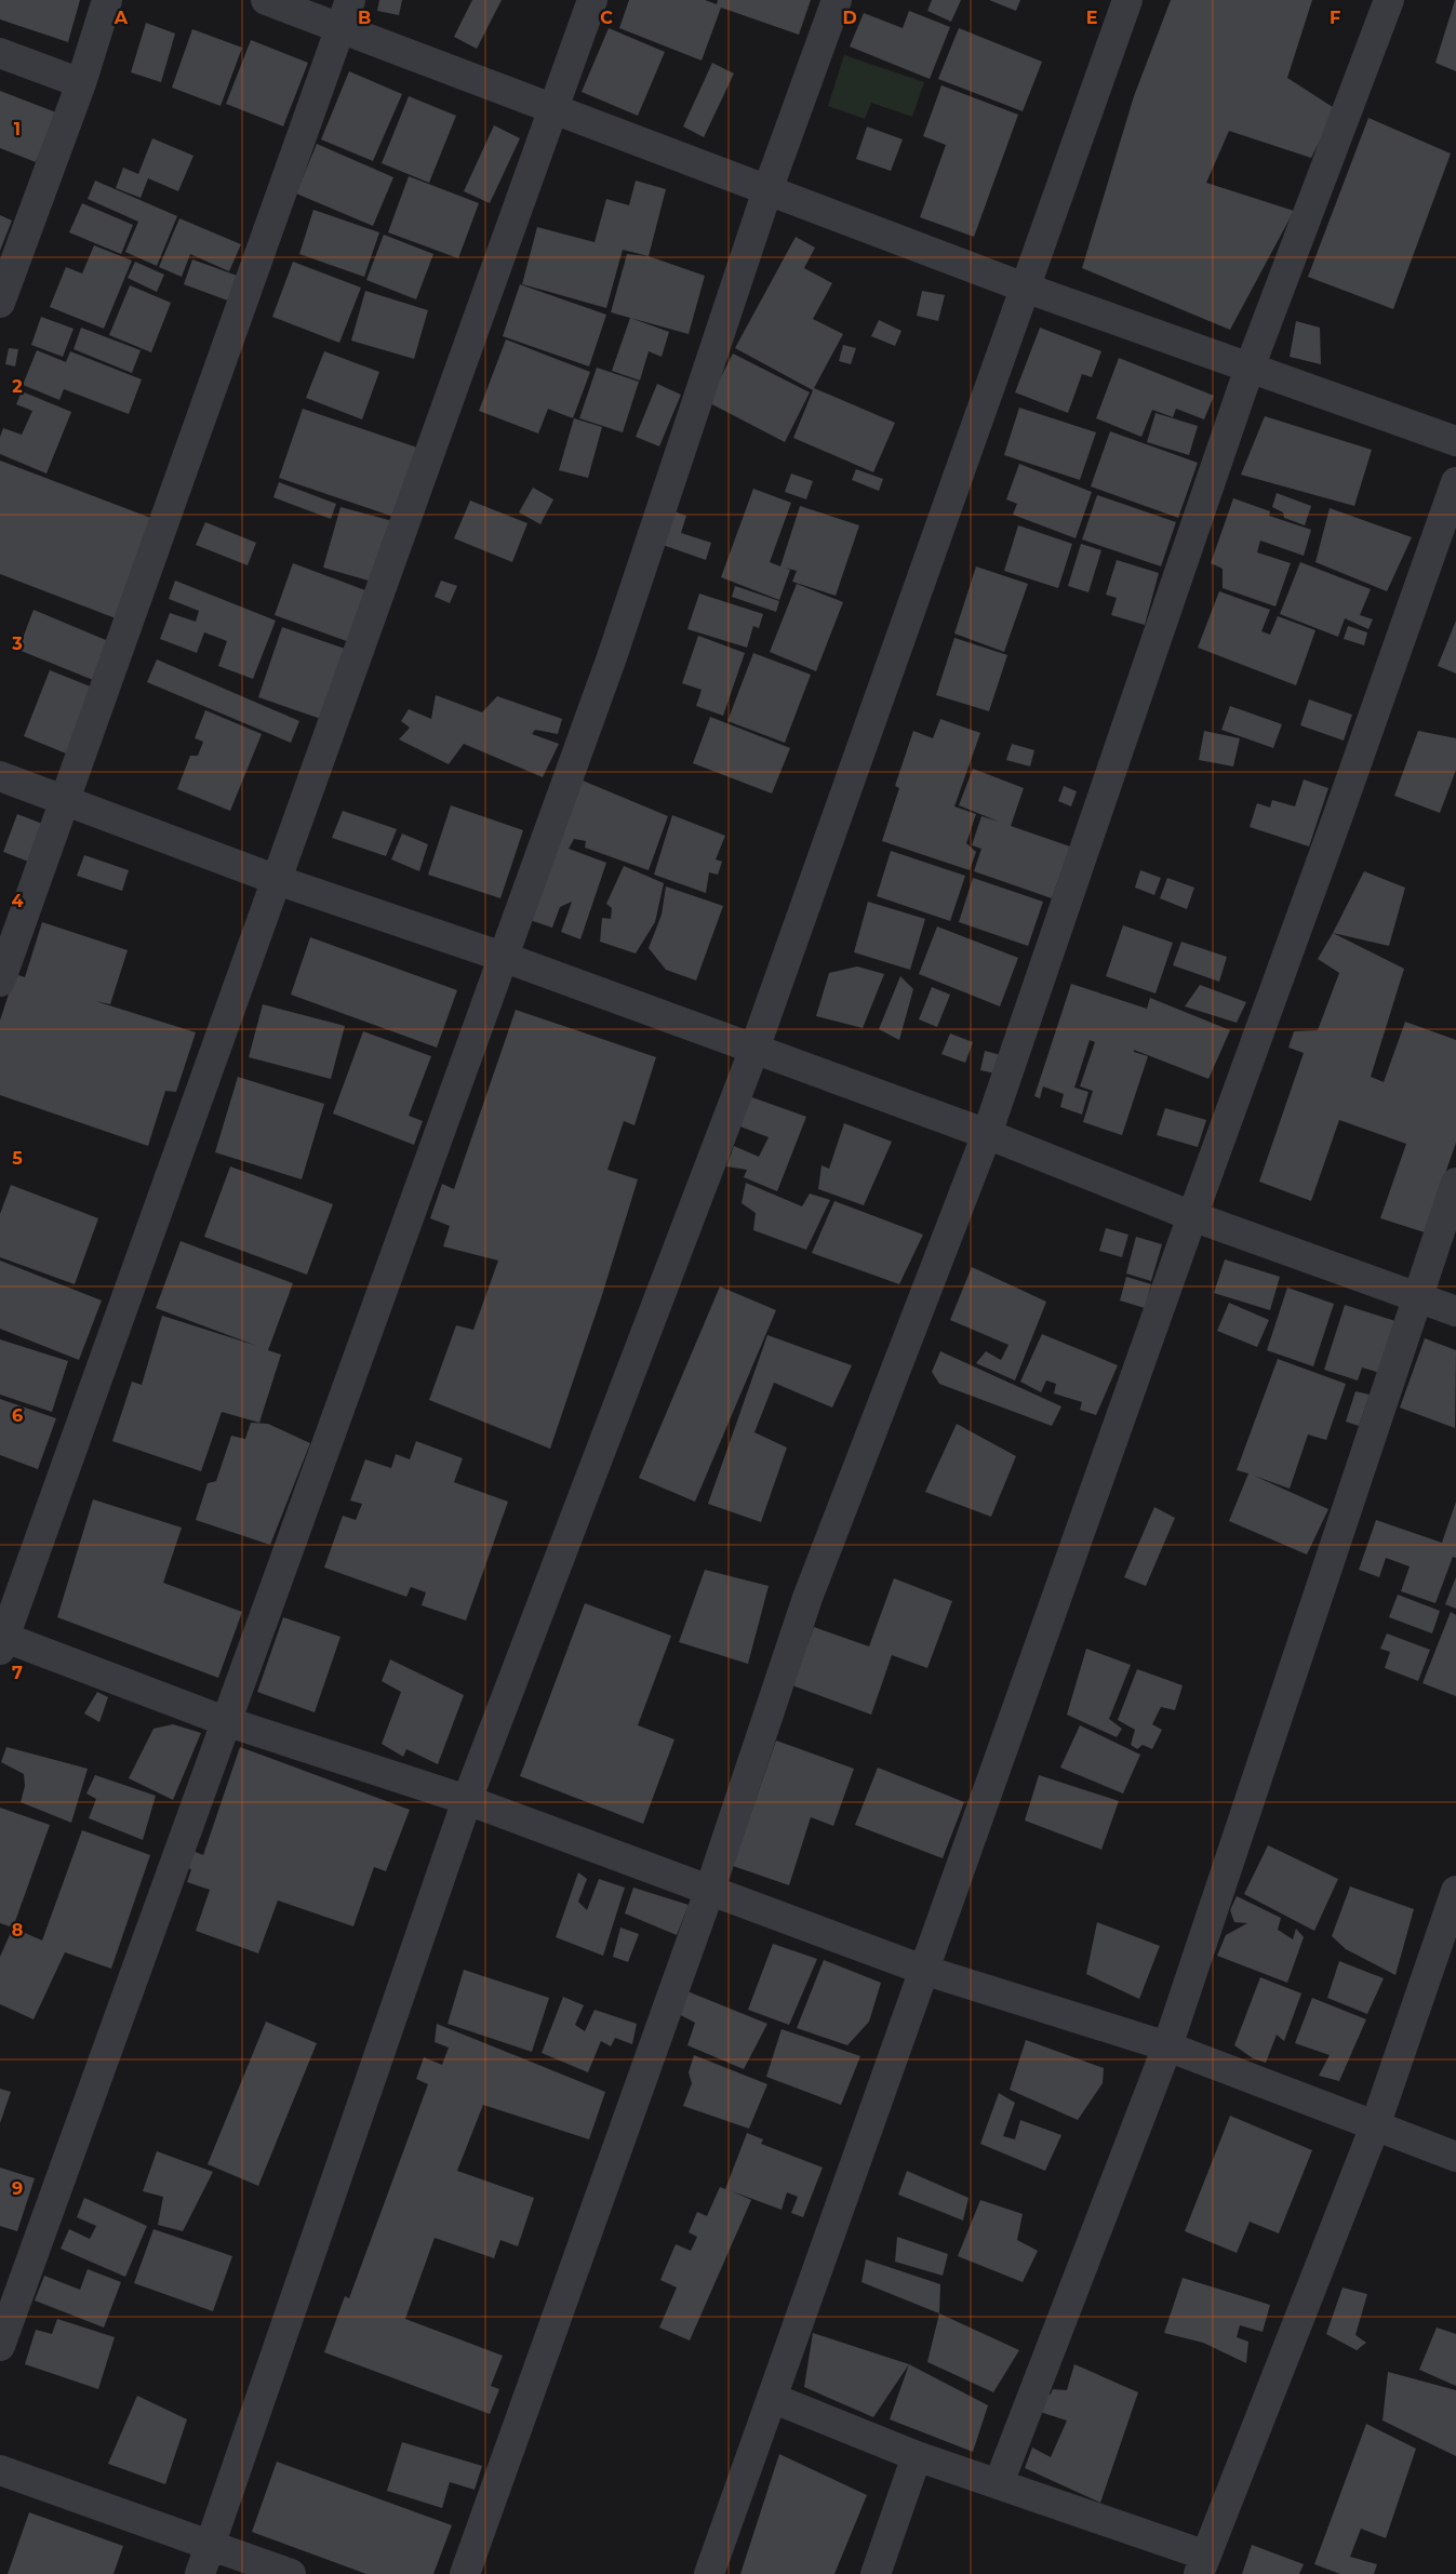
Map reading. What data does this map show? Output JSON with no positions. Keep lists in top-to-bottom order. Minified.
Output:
{"grid":{"columns":["A","B","C","D","E","F"],"rows":["1","2","3","4","5","6","7","8","9"]}}
